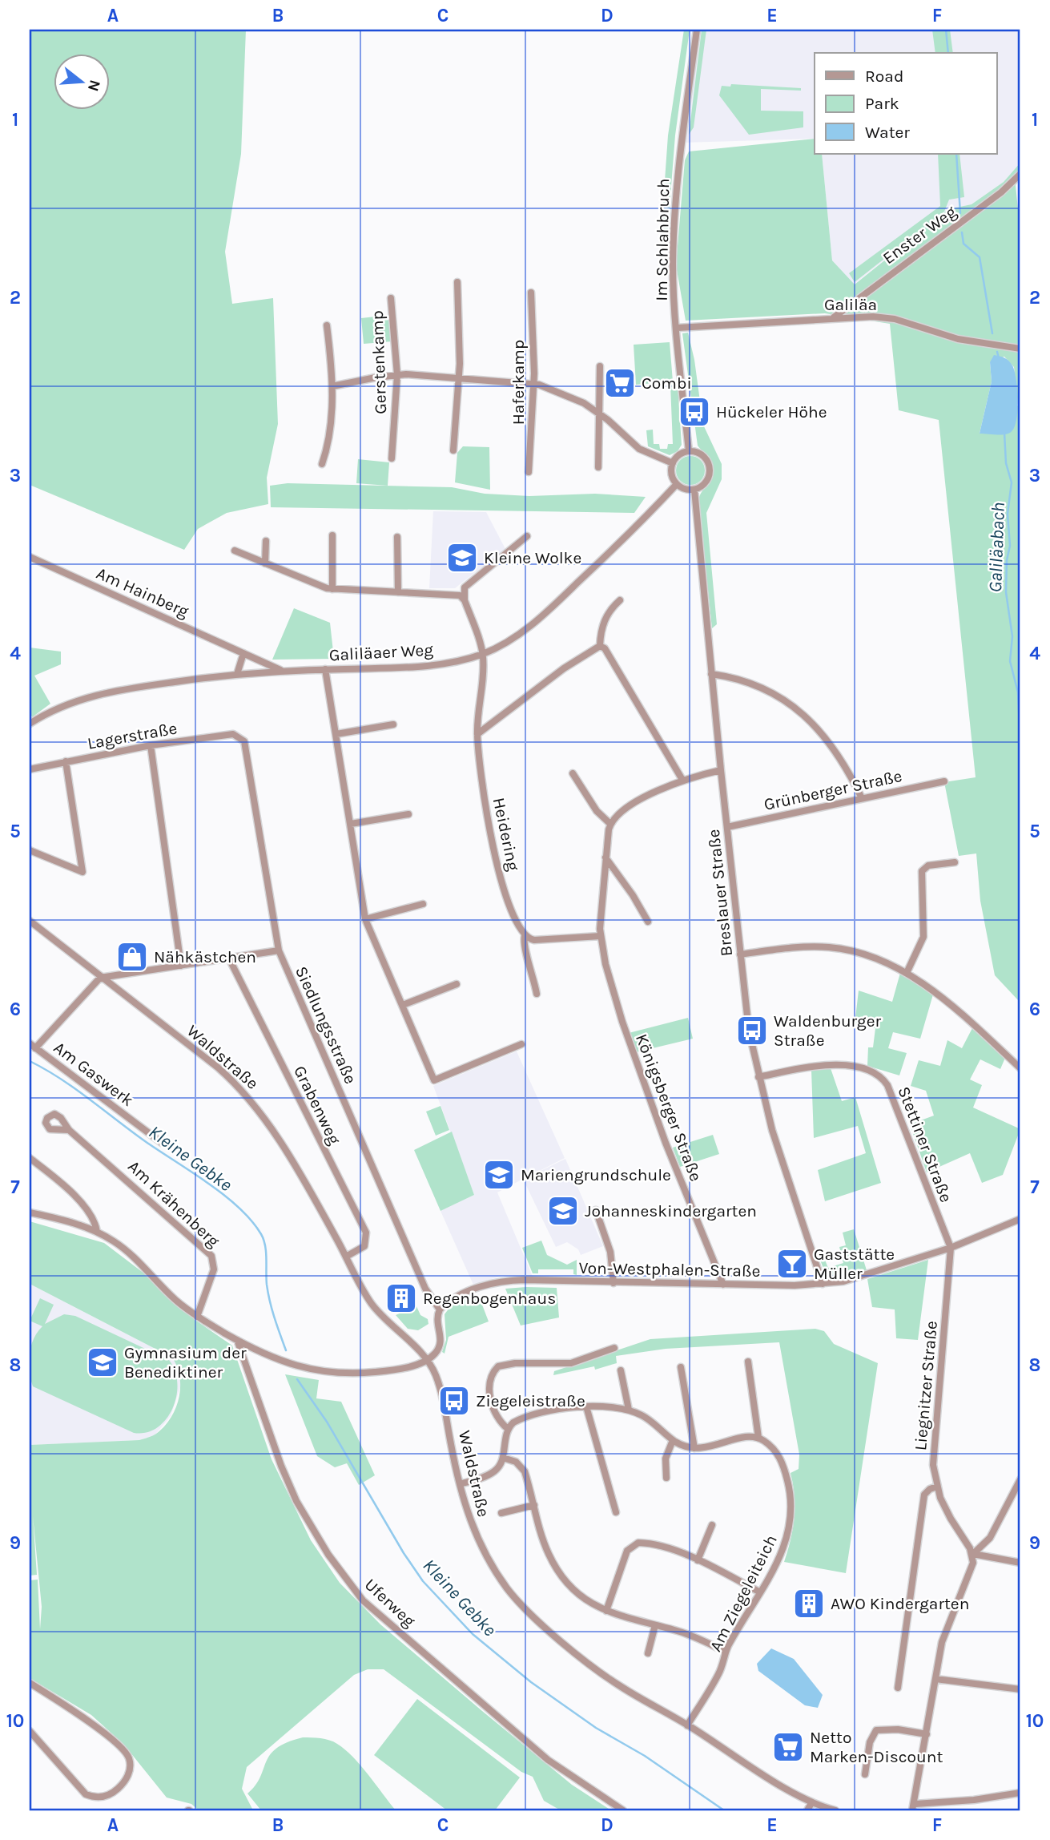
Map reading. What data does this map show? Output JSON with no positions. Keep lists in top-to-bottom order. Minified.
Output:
{"streets":{"street":["Enster Weg","Im Schlahbruch","Galiläa","Gerstenkamp","Haferkamp","Am Hainberg","Galiläaer Weg","Lagerstraße","Grünberger Straße","Heidering","Breslauer Straße","Siedlungsstraße","Waldstraße","Am Gaswerk","Grabenweg","Königsberger Straße","Stettiner Straße","Am Krähenberg","Von-Westphalen-Straße","Liegnitzer Straße","Am Ziegeleiteich","Uferweg"]},"crossings":[["Enster Weg","Galiläa"],["Im Schlahbruch","Galiläa"],["Im Schlahbruch","Galiläaer Weg"],["Im Schlahbruch","Breslauer Straße"],["Am Hainberg","Galiläaer Weg"],["Galiläaer Weg","Heidering"],["Galiläaer Weg","Breslauer Straße"],["Lagerstraße","Siedlungsstraße"],["Grünberger Straße","Breslauer Straße"],["Breslauer Straße","Stettiner Straße"],["Breslauer Straße","Von-Westphalen-Straße"],["Siedlungsstraße","Von-Westphalen-Straße"],["Waldstraße","Am Gaswerk"],["Waldstraße","Grabenweg"],["Waldstraße","Am Ziegeleiteich"],["Königsberger Straße","Von-Westphalen-Straße"],["Stettiner Straße","Von-Westphalen-Straße"],["Stettiner Straße","Liegnitzer Straße"],["Von-Westphalen-Straße","Liegnitzer Straße"]],"water":["Galiläabach","Kleine Gebke"],"places":{"supermarket":["Combi","Netto Marken-Discount"],"bus stop":["Hückeler Höhe","Waldenburger Straße","Ziegeleistraße"],"school or university":["Kleine Wolke","Mariengrundschule","Johanneskindergarten","Gymnasium der Benediktiner"],"shop":["Nähkästchen"],"bar":["Gaststätte Müller"],"building":["Regenbogenhaus","AWO Kindergarten"]},"legend":["Road","Park","Water"],"north":"right","grid":{"columns":["A","B","C","D","E","F"],"rows":["1","2","3","4","5","6","7","8","9","10"]}}
